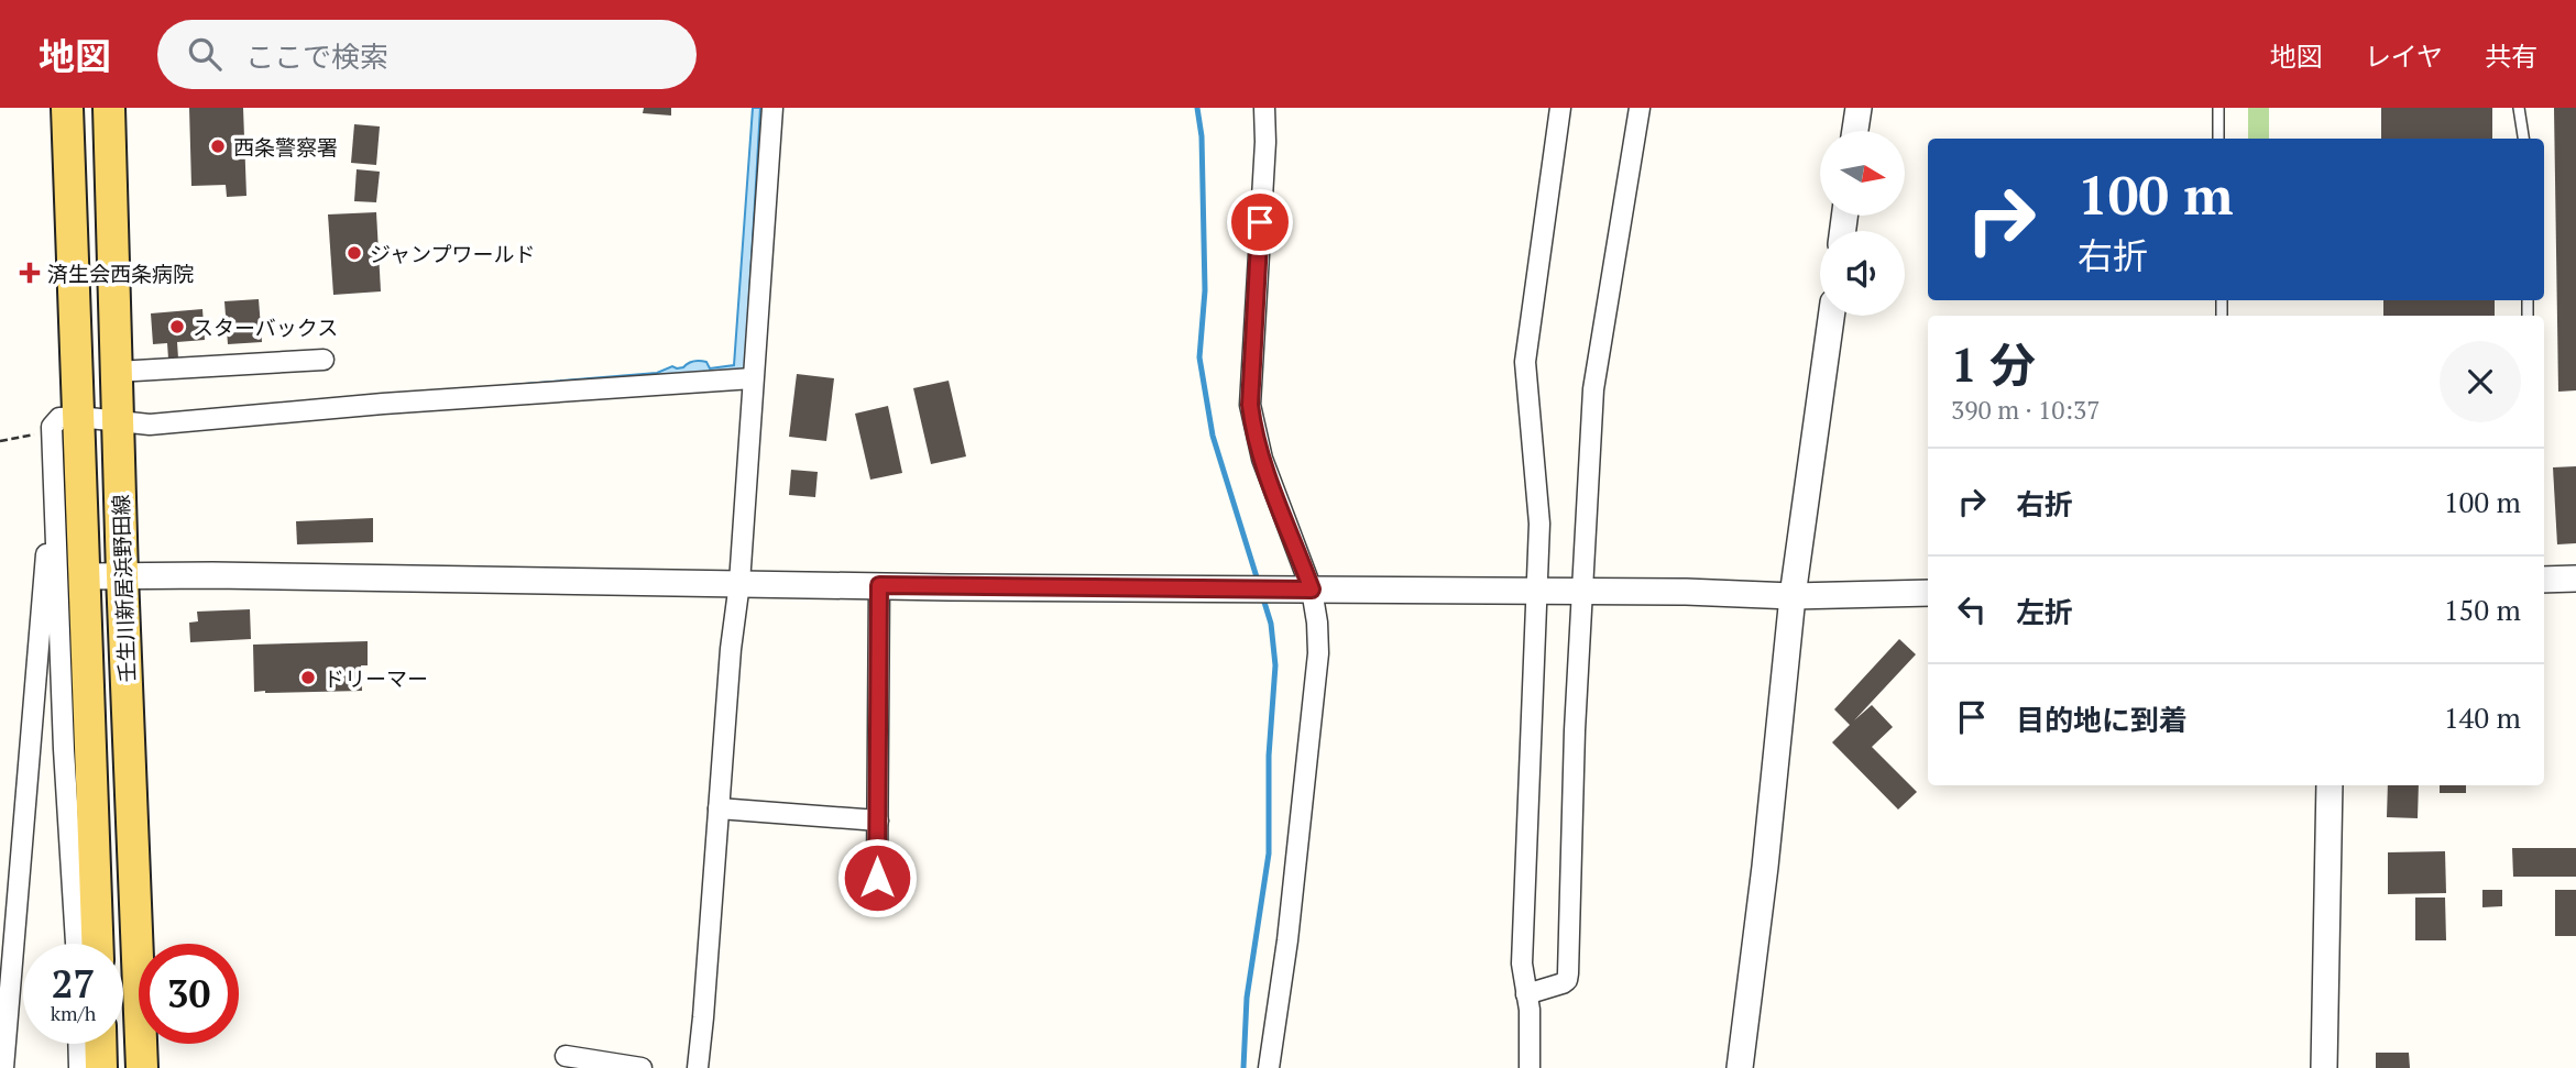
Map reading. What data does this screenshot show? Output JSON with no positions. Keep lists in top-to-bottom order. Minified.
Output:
{"streets":{"main road":["壬生川新居浜野田線"]},"places":{"other":["西条警察署","ジャンプワールド","スターバックス","ドリーマー"],"health":["済生会西条病院"]},"north":"right","page":{"header":"地図","search":"ここで検索","nav":["地図","レイヤ","共有"],"turn":["100 m","右折"],"heading":["1 分","390 m · 10:37"],"list":[{"name":"右折","value":"100 m"},{"name":"左折","value":"150 m"},{"name":"目的地に到着","value":"140 m"}],"speed":"27 km/h","limit":"30"}}
